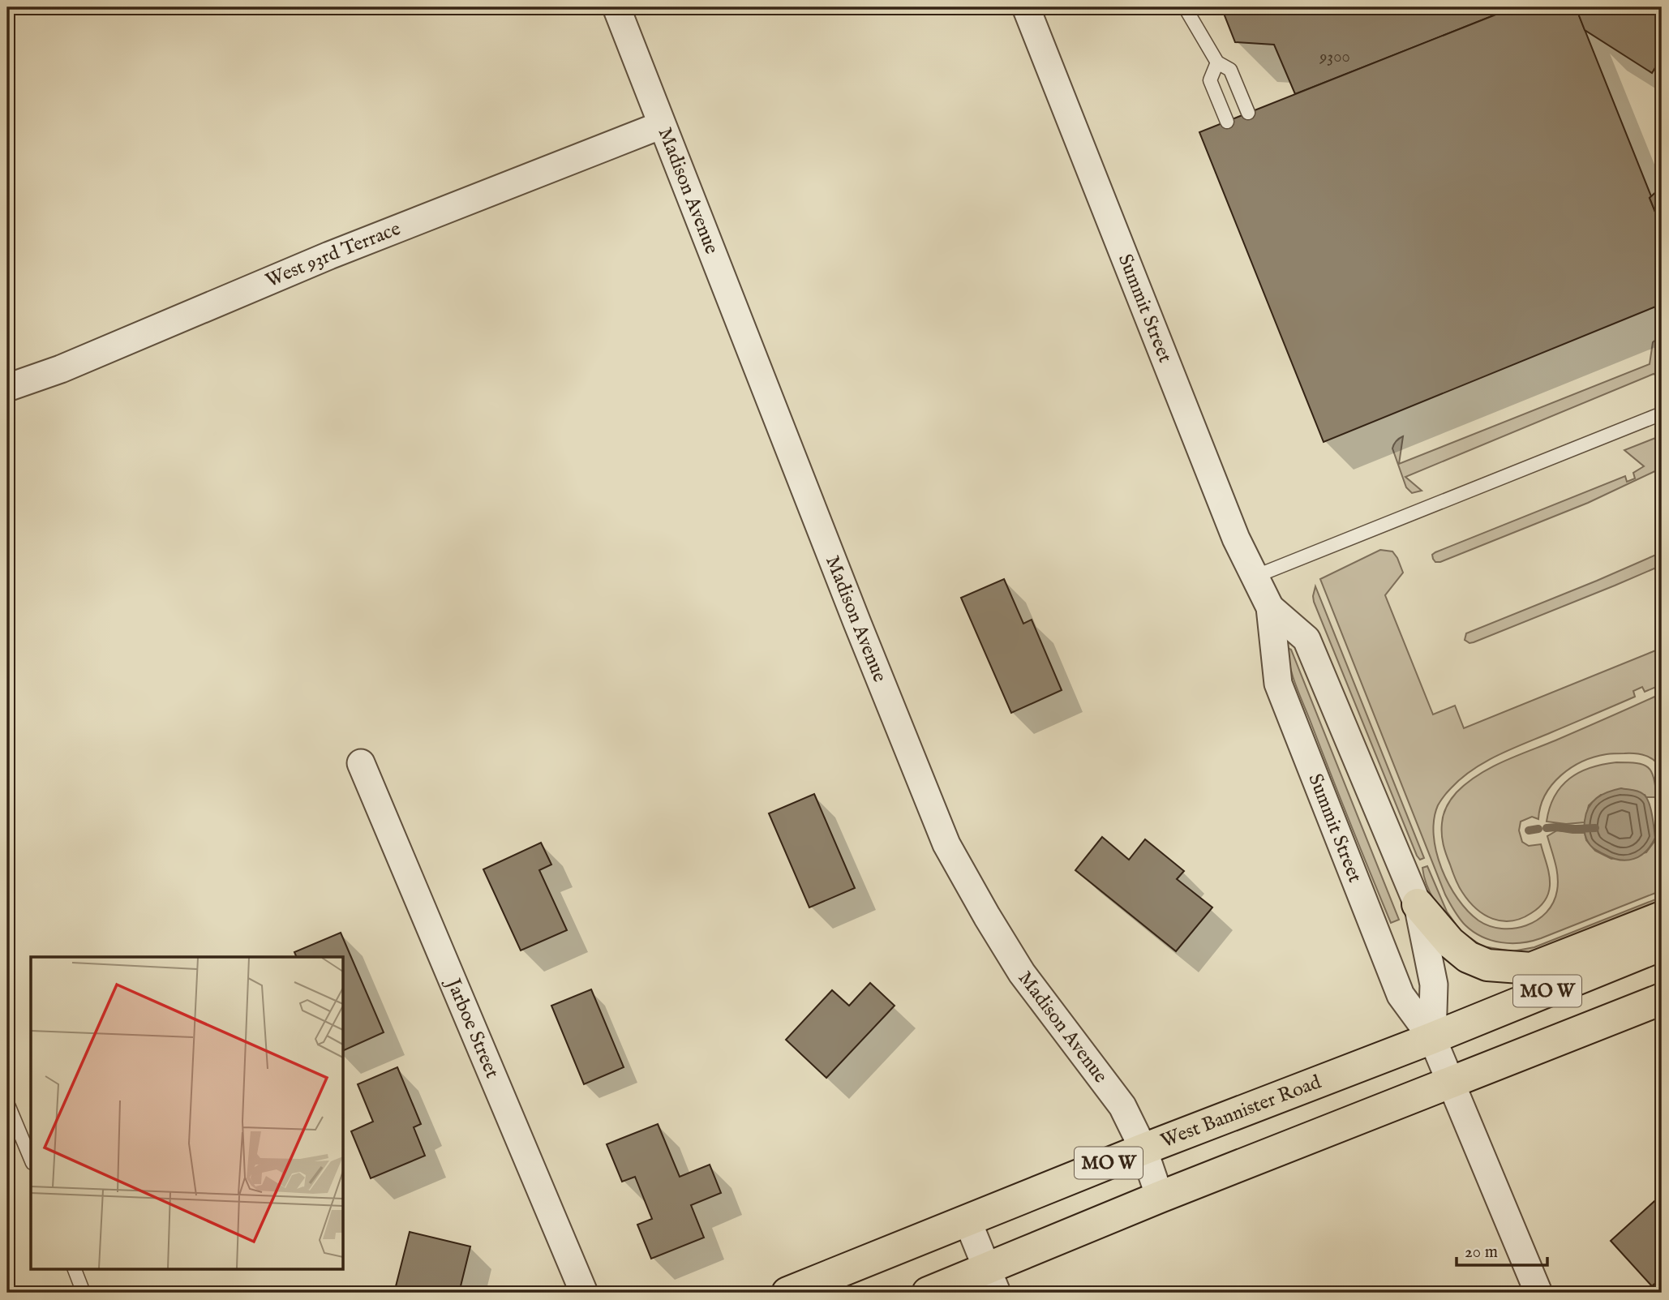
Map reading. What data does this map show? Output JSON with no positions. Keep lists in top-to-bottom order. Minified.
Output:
{"streets":{"main road":["MO W","West Bannister Road"],"street":["Madison Avenue","West 93rd Terrace","Summit Street","Jarboe Street"]},"crossings":[["Madison Avenue","West 93rd Terrace"],["Madison Avenue","MO W"],["Madison Avenue","West Bannister Road"],["Summit Street","West Bannister Road"]],"house_numbers":["9300"],"scale_bar":"20 m"}
